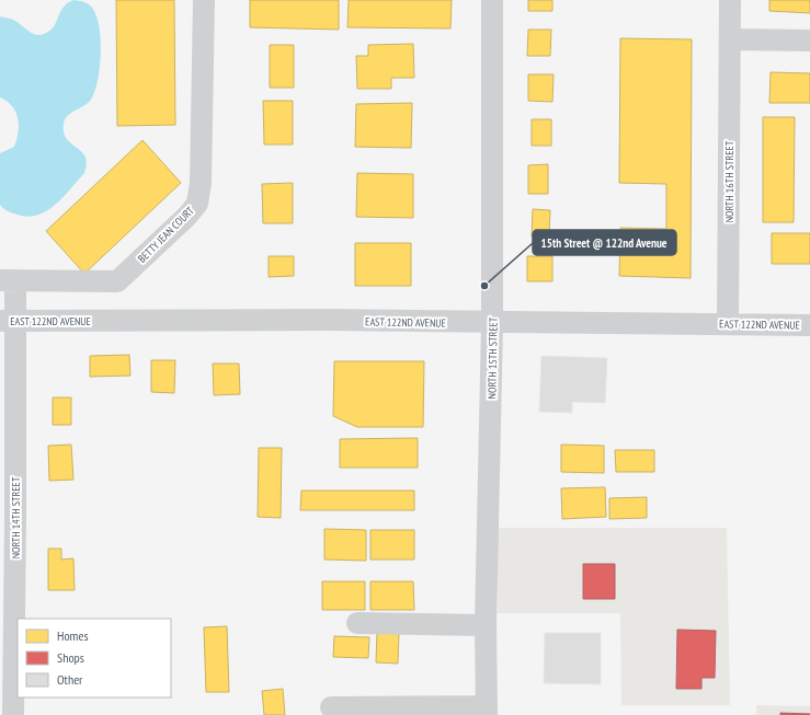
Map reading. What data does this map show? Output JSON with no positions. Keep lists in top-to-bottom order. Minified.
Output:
{"streets":{"street":["NORTH 16TH STREET","BETTY JEAN COURT","EAST 122ND AVENUE","NORTH 15TH STREET","NORTH 14TH STREET"]},"crossings":[["NORTH 16TH STREET","EAST 122ND AVENUE"],["BETTY JEAN COURT","EAST 122ND AVENUE"],["BETTY JEAN COURT","NORTH 14TH STREET"],["EAST 122ND AVENUE","NORTH 15TH STREET"],["EAST 122ND AVENUE","NORTH 14TH STREET"]],"places":["15th Street @ 122nd Avenue"],"legend":["Homes","Shops","Other"]}
